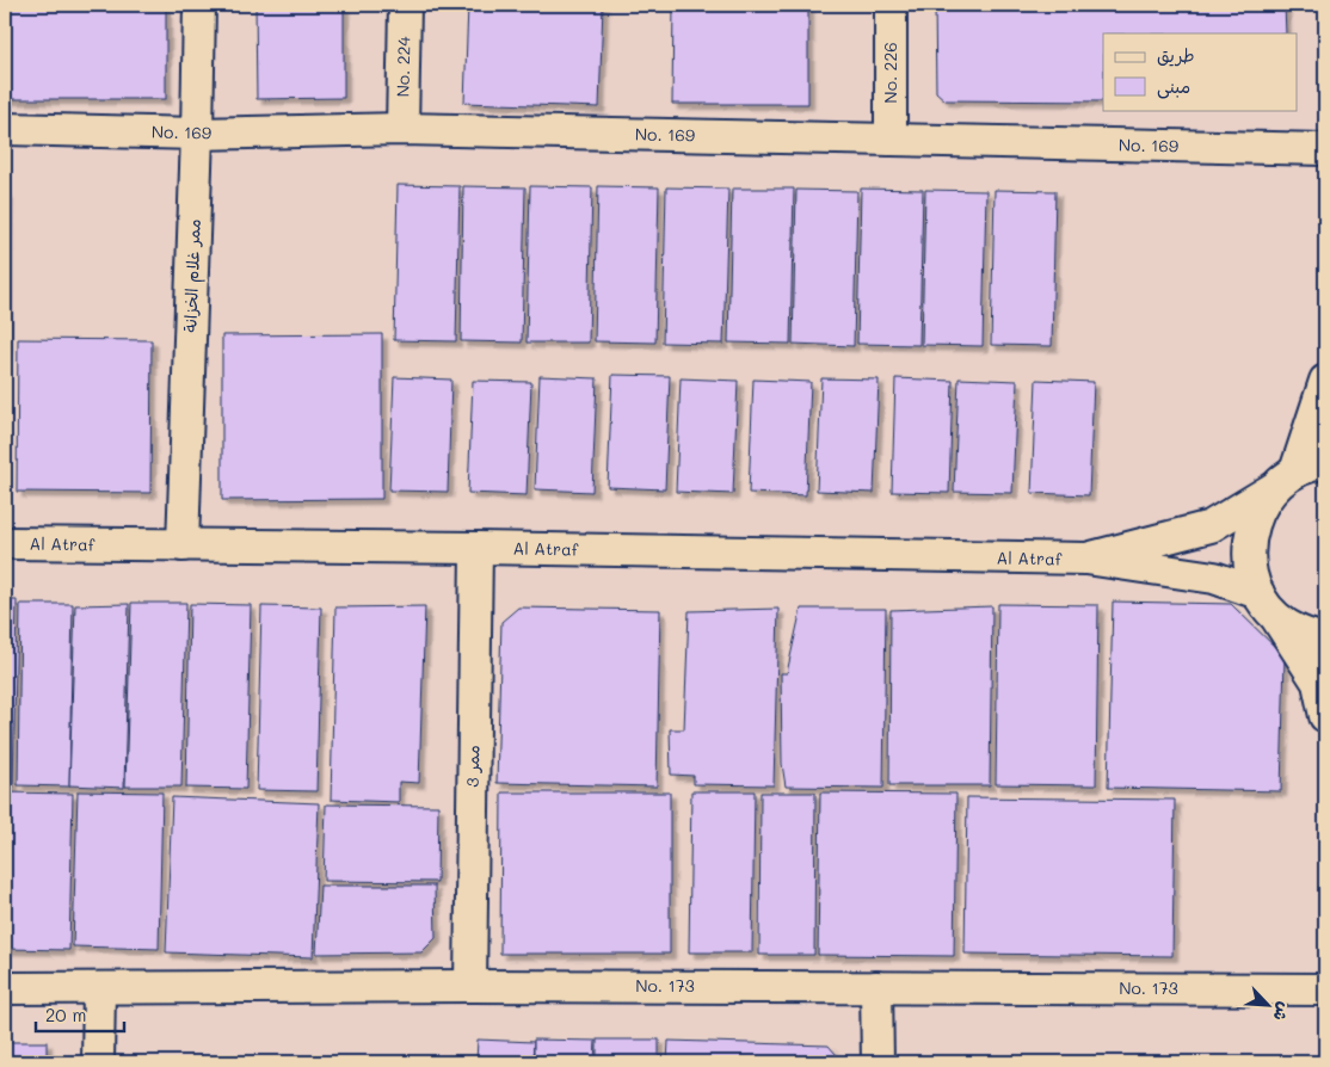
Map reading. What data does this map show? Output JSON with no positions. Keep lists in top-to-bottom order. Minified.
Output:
{"streets":{"street":["No. 224","No. 226","No. 169","ممر غلام الخزانة","Al Atraf","ممر 3","No. 173"]},"crossings":[["No. 224","No. 169"],["No. 226","No. 169"],["No. 169","ممر غلام الخزانة"],["ممر غلام الخزانة","Al Atraf"],["Al Atraf","ممر 3"],["ممر 3","No. 173"]],"legend":["طريق","مبنى"],"scale_bar":"20 m","north":"bottom right"}
